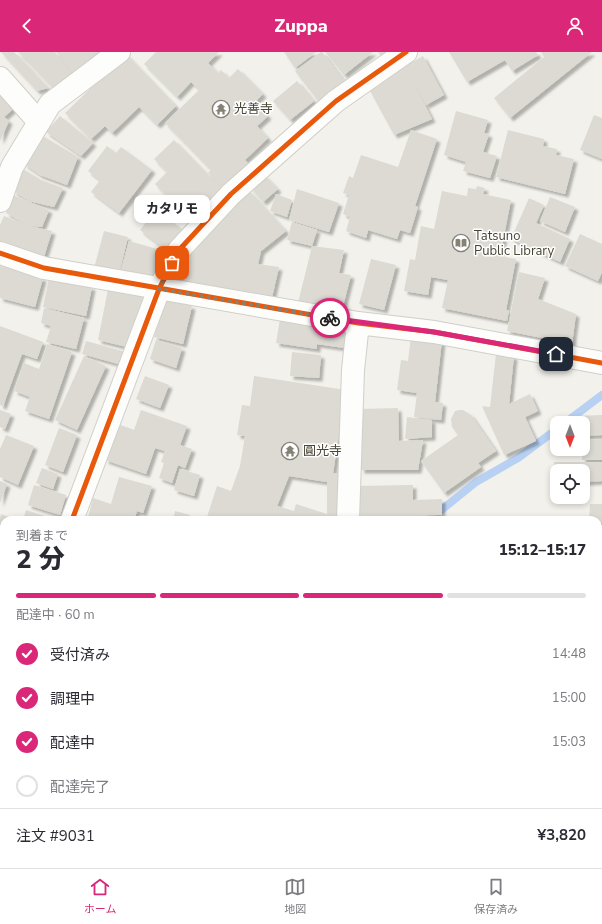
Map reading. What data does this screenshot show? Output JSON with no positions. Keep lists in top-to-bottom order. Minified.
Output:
{"places":{"temple":["光善寺","圓光寺"],"library":["Tatsuno Public Library"],"other":["カタリモ"]},"north":"bottom","page":{"header":"Zuppa","bubble":"カタリモ","heading":["2 分","到着まで","15:12–15:17"],"panel":["注文 #9031","¥3,820"],"bar":"配達中 · 60 m","list":[["受付済み","14:48"],["調理中","15:00"],["配達中","15:03"],"配達完了"],"tabs":["ホーム","地図","保存済み"]}}
